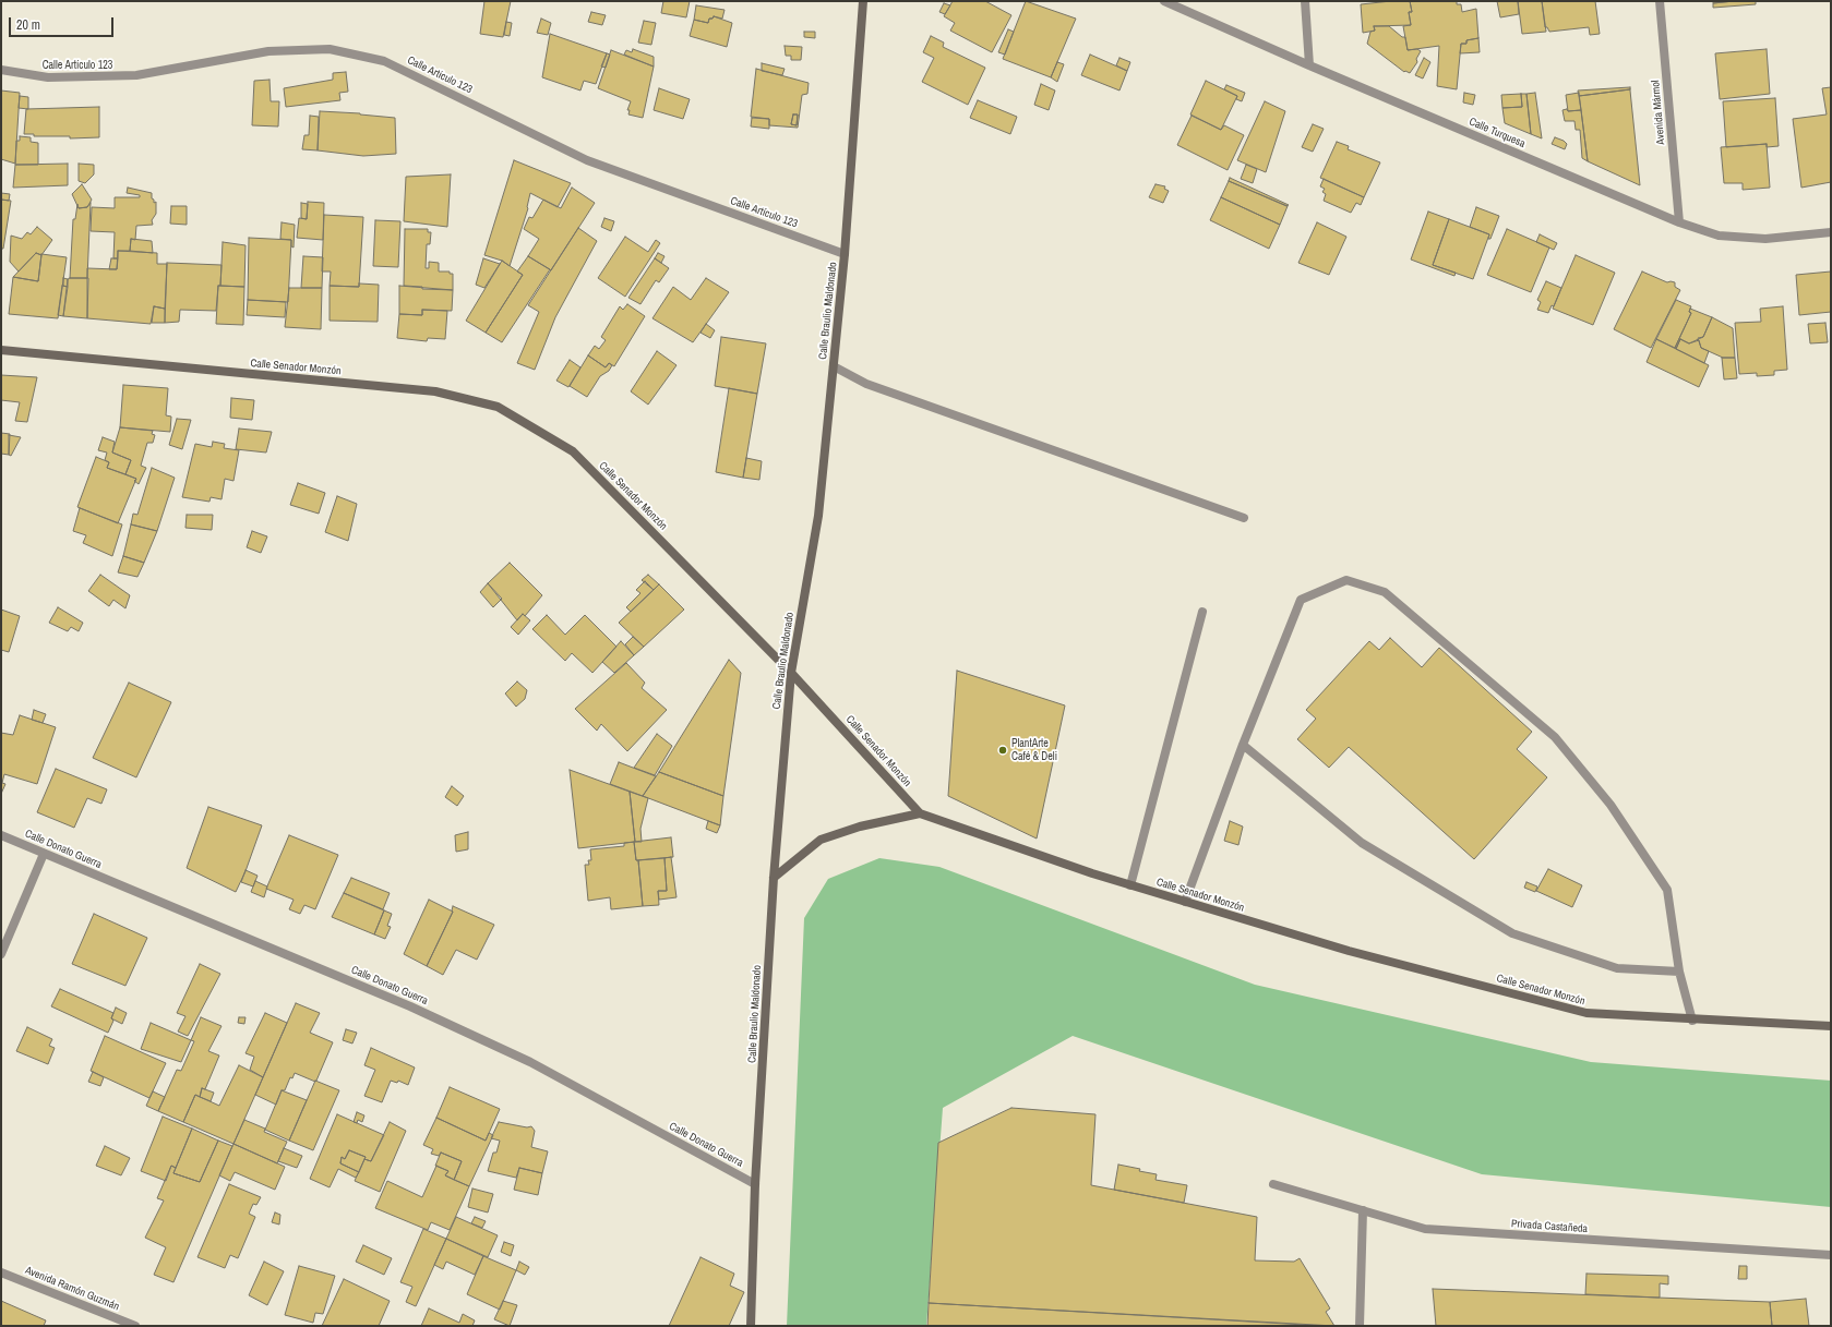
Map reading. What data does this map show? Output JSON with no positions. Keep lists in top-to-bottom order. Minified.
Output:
{"streets":{"street":["Calle Artículo 123","Avenida Mármol","Calle Turquesa","Calle Braulio Maldonado","Calle Senador Monzón","Calle Donato Guerra","Privada Castañeda","Avenida Ramón Guzmán"]},"crossings":[["Calle Artículo 123","Calle Braulio Maldonado"],["Avenida Mármol","Calle Turquesa"],["Calle Braulio Maldonado","Calle Senador Monzón"],["Calle Braulio Maldonado","Calle Donato Guerra"]],"places":["PlantArte Café & Deli"],"scale_bar":"20 m"}
